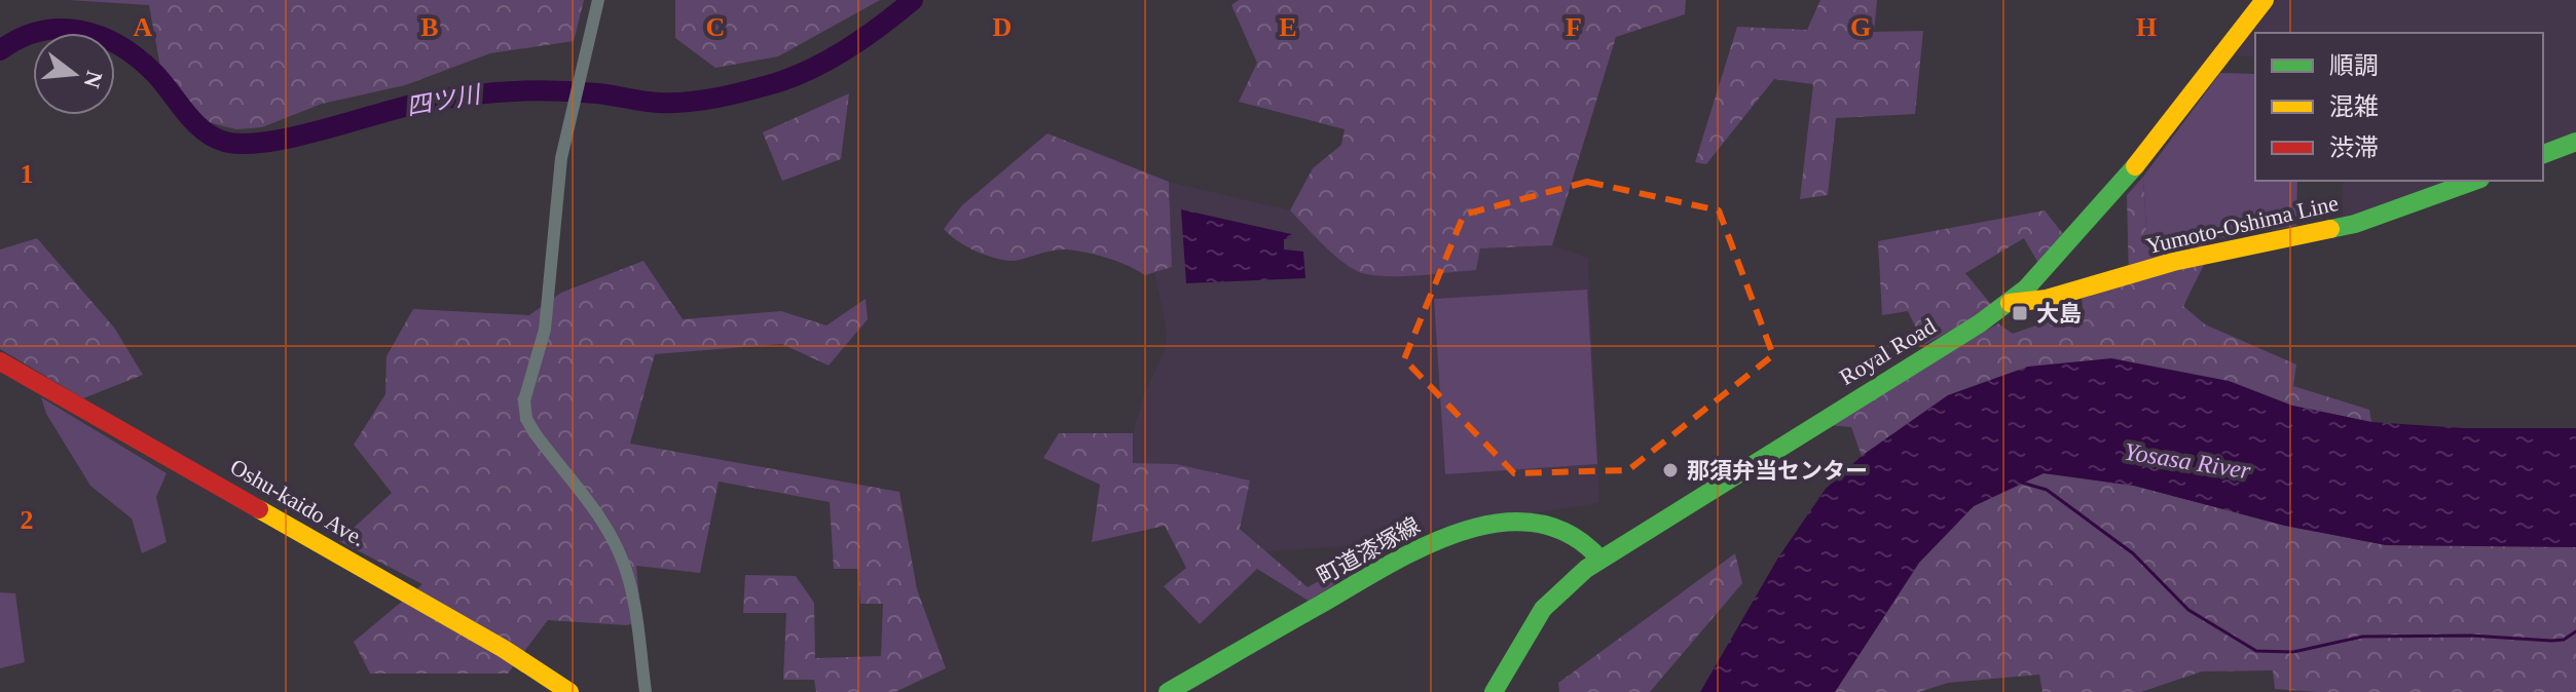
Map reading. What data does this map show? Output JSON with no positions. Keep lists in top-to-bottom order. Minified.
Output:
{"streets":{"main road":["Yumoto-Oshima Line","Royal Road","Oshu-kaido Ave.","町道漆塚線"]},"crossings":[["Yumoto-Oshima Line","Royal Road"],["Royal Road","町道漆塚線"]],"water":["四ツ川","Yosasa River"],"places":{"transit":["大島"],"other":["那須弁当センター"]},"legend":["順調","混雑","渋滞"],"north":"right","grid":{"columns":["A","B","C","D","E","F","G","H"],"rows":["1","2"]}}
